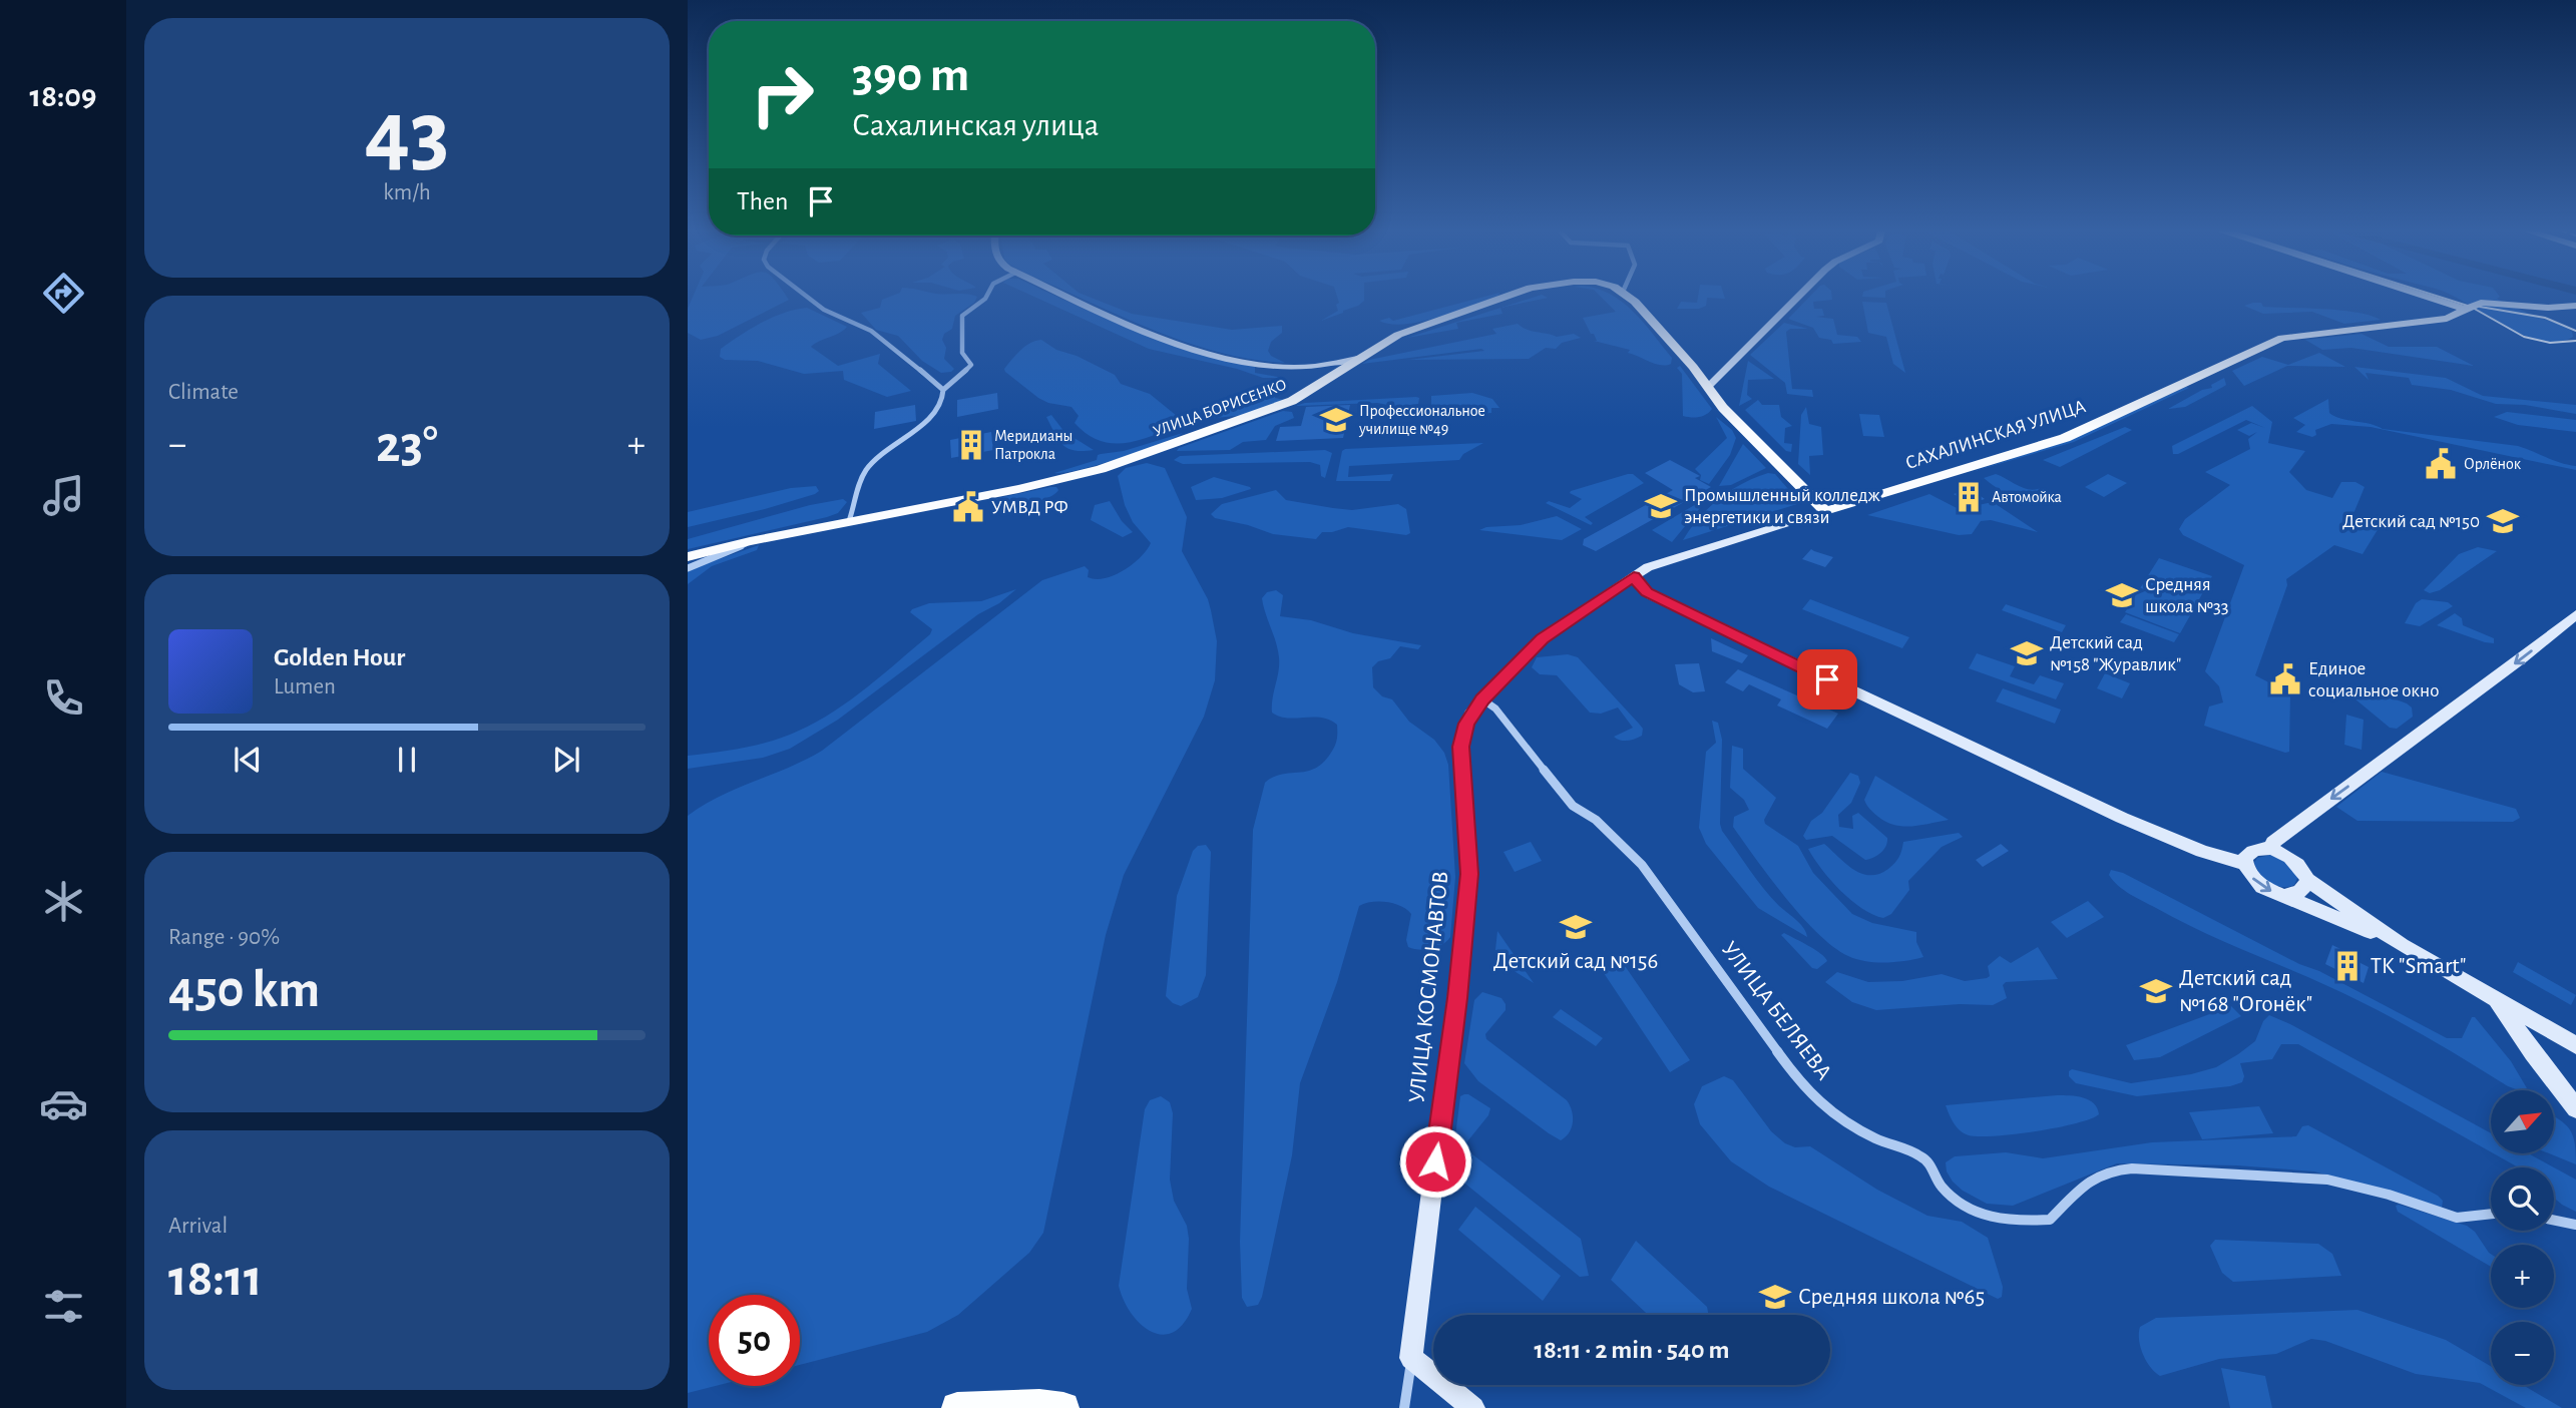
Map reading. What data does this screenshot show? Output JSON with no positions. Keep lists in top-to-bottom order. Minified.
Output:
{"streets":{"main road":["УЛИЦА БОРИСЕНКО","САХАЛИНСКАЯ УЛИЦА","УЛИЦА КОСМОНАВТОВ"],"street":["УЛИЦА БЕЛЯЕВА"]},"crossings":[["УЛИЦА БОРИСЕНКО","САХАЛИНСКАЯ УЛИЦА"],["САХАЛИНСКАЯ УЛИЦА","УЛИЦА КОСМОНАВТОВ"],["УЛИЦА КОСМОНАВТОВ","УЛИЦА БЕЛЯЕВА"]],"places":{"school or university":["Профессиональное училище №49","Промышленный колледж энергетики и связи","Детский сад №150","Средняя школа №33","Детский сад №158 \"Журавлик\"","Детский сад №156","Детский сад №168 \"Огонёк\"","Средняя школа №65"],"building":["Меридианы Патрокла","Автомойка","ТК \"Smart\""],"public building":["Орлёнок","УМВД РФ","Единое социальное окно"]},"north":"top right","page":{"tabs":"18:09","tile":[["43","km/h"],"Climate",["Range · 90%","450 km"],["Arrival","18:11"]],"turn":["390 m","Сахалинская улица"],"then":"Then","heat":["−","23°","+"],"song":["Golden Hour","Lumen"],"map_buttons":["+","−"],"limit":"50","trip":"18:11 · 2 min · 540 m"}}
